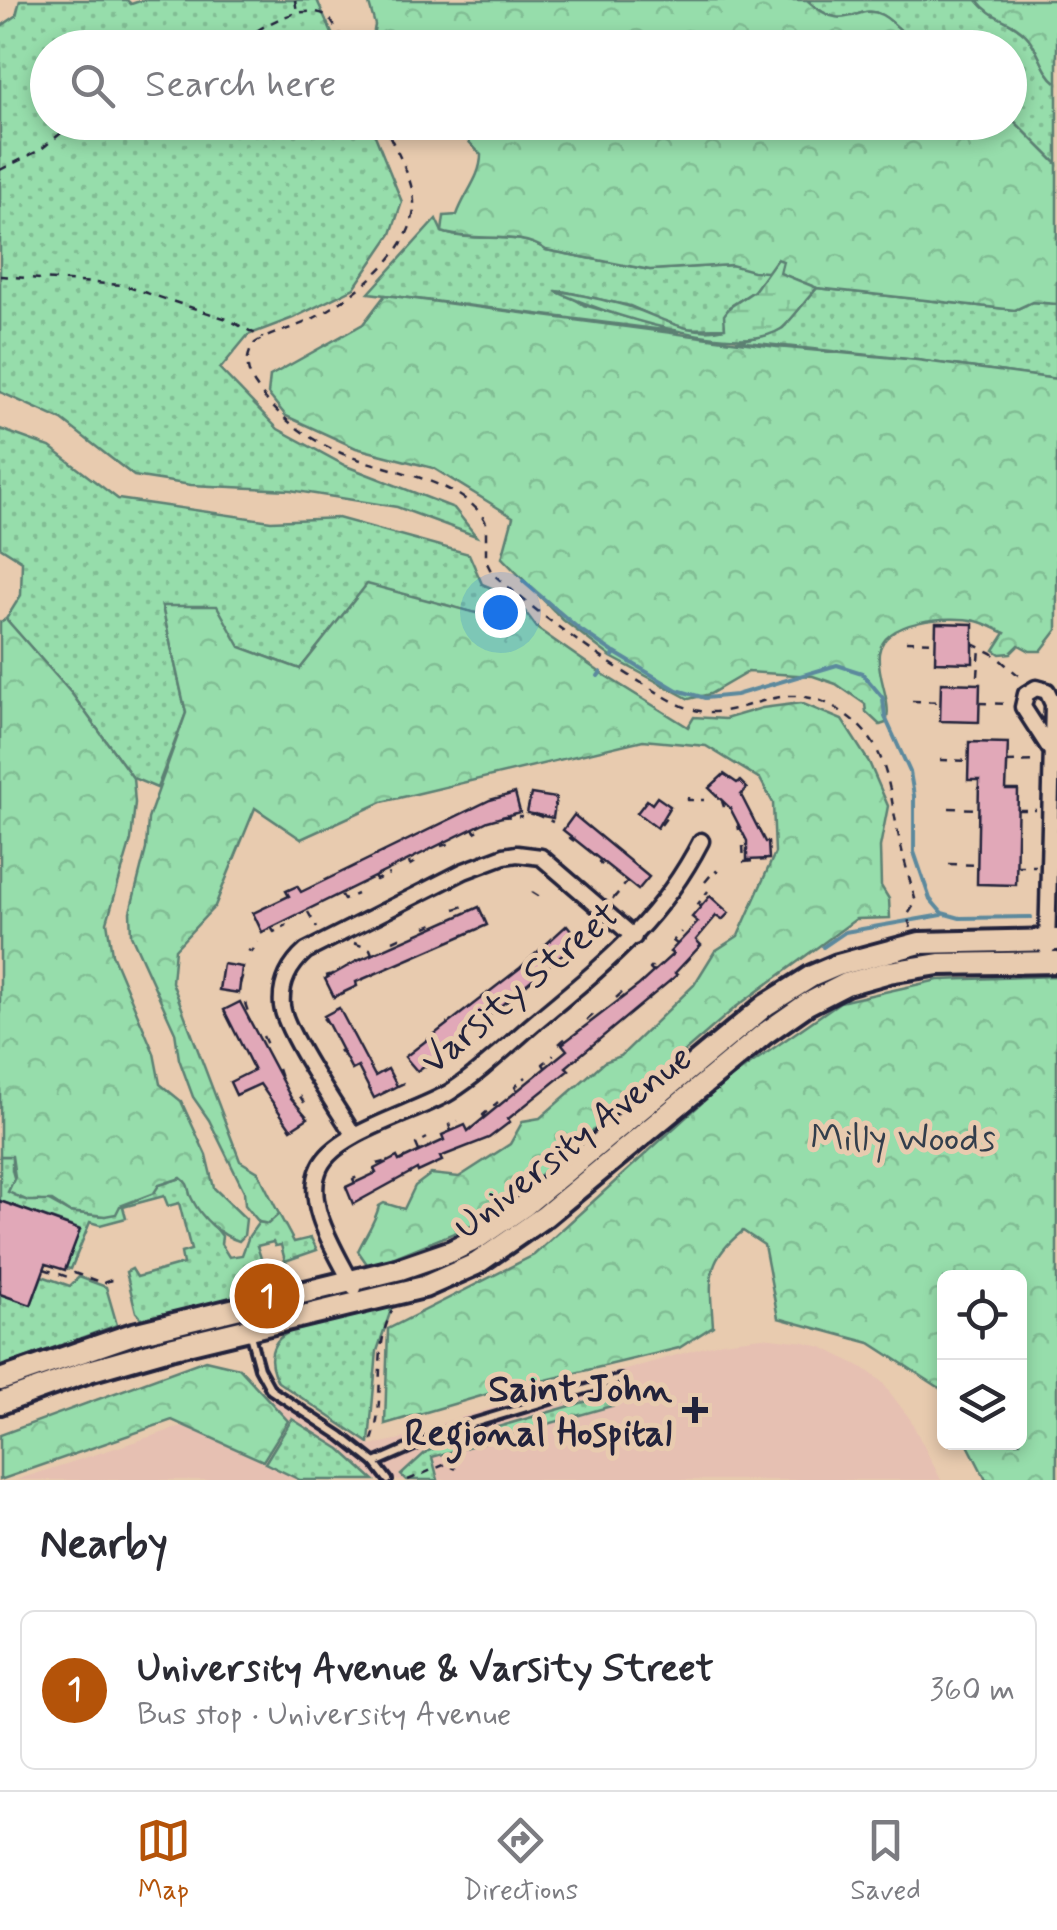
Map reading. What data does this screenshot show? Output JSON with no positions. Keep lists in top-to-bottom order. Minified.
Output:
{"streets":{"main road":["University Avenue"],"street":["Varsity Street"]},"crossings":[["Varsity Street","University Avenue"]],"parks":["Milly Woods"],"places":{"health":["Saint John Regional Hospital"]},"page":{"search":"Search here","pins":"1","heading":"Nearby","list":[{"mark":"1","name":"University Avenue & Varsity Street","note":"Bus stop · University Avenue","value":"360 m"}],"nav":["Map","Directions","Saved"]}}
